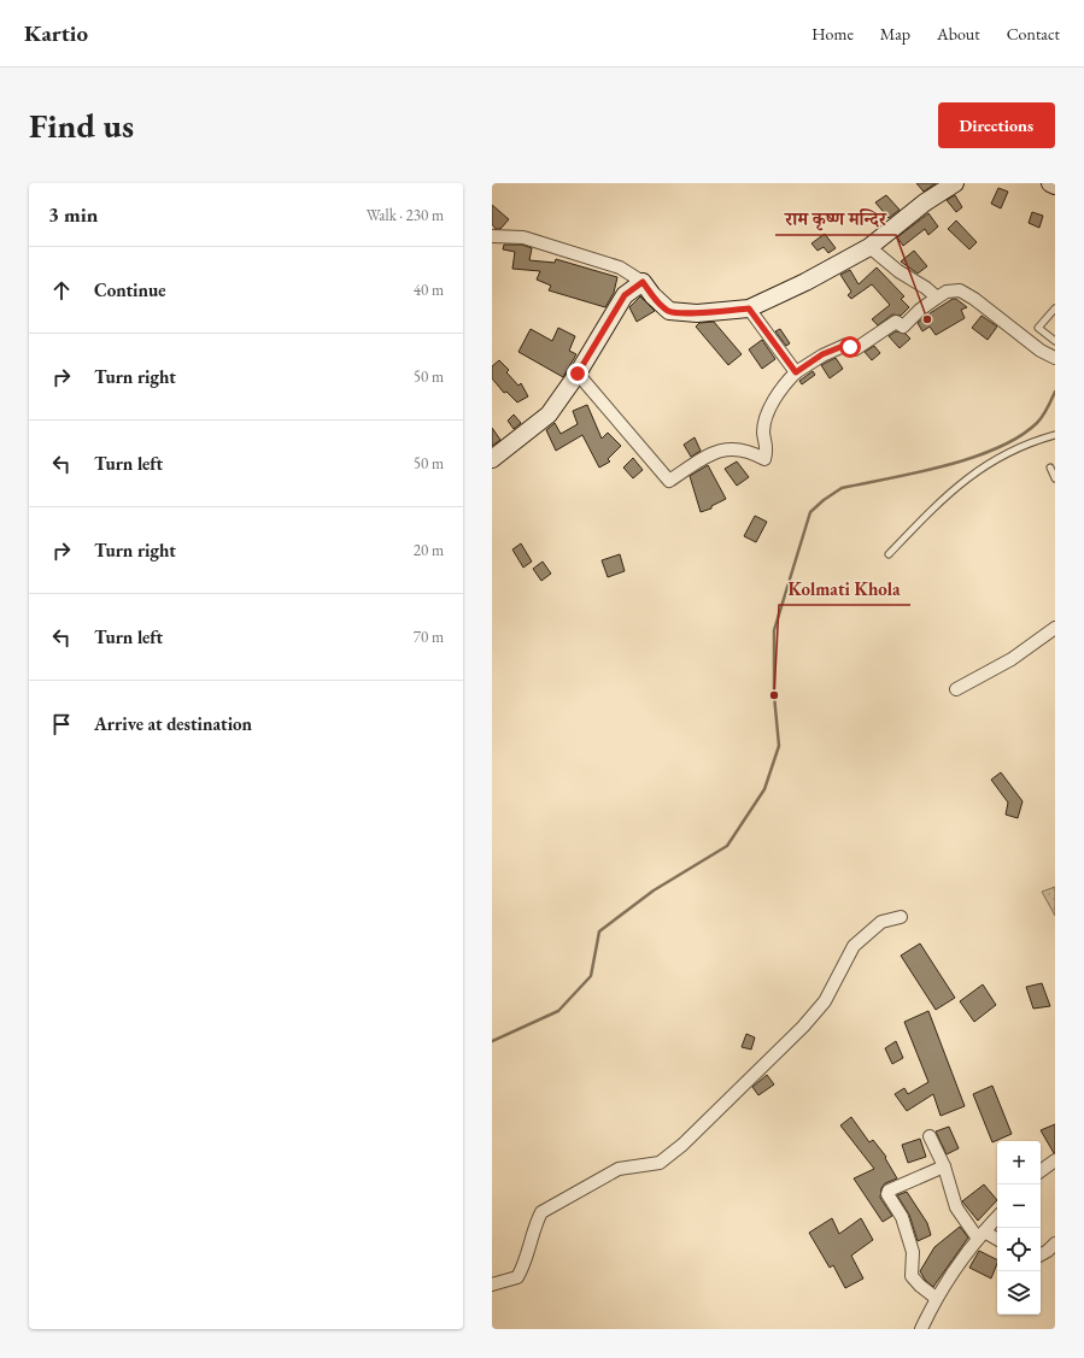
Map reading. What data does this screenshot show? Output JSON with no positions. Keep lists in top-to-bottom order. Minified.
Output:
{"places":["राम कृष्ण मन्दिर","Kolmati Khola"],"page":{"header":"Kartio","nav":["Home","Map","About","Contact"],"buttons":"Directions","title":"Find us","heading":["3 min","Walk · 230 m"],"list":[["Continue","40 m"],["Turn right","50 m"],["Turn left","50 m"],["Turn right","20 m"],["Turn left","70 m"],"Arrive at destination"],"map_buttons":["+","−"]}}
